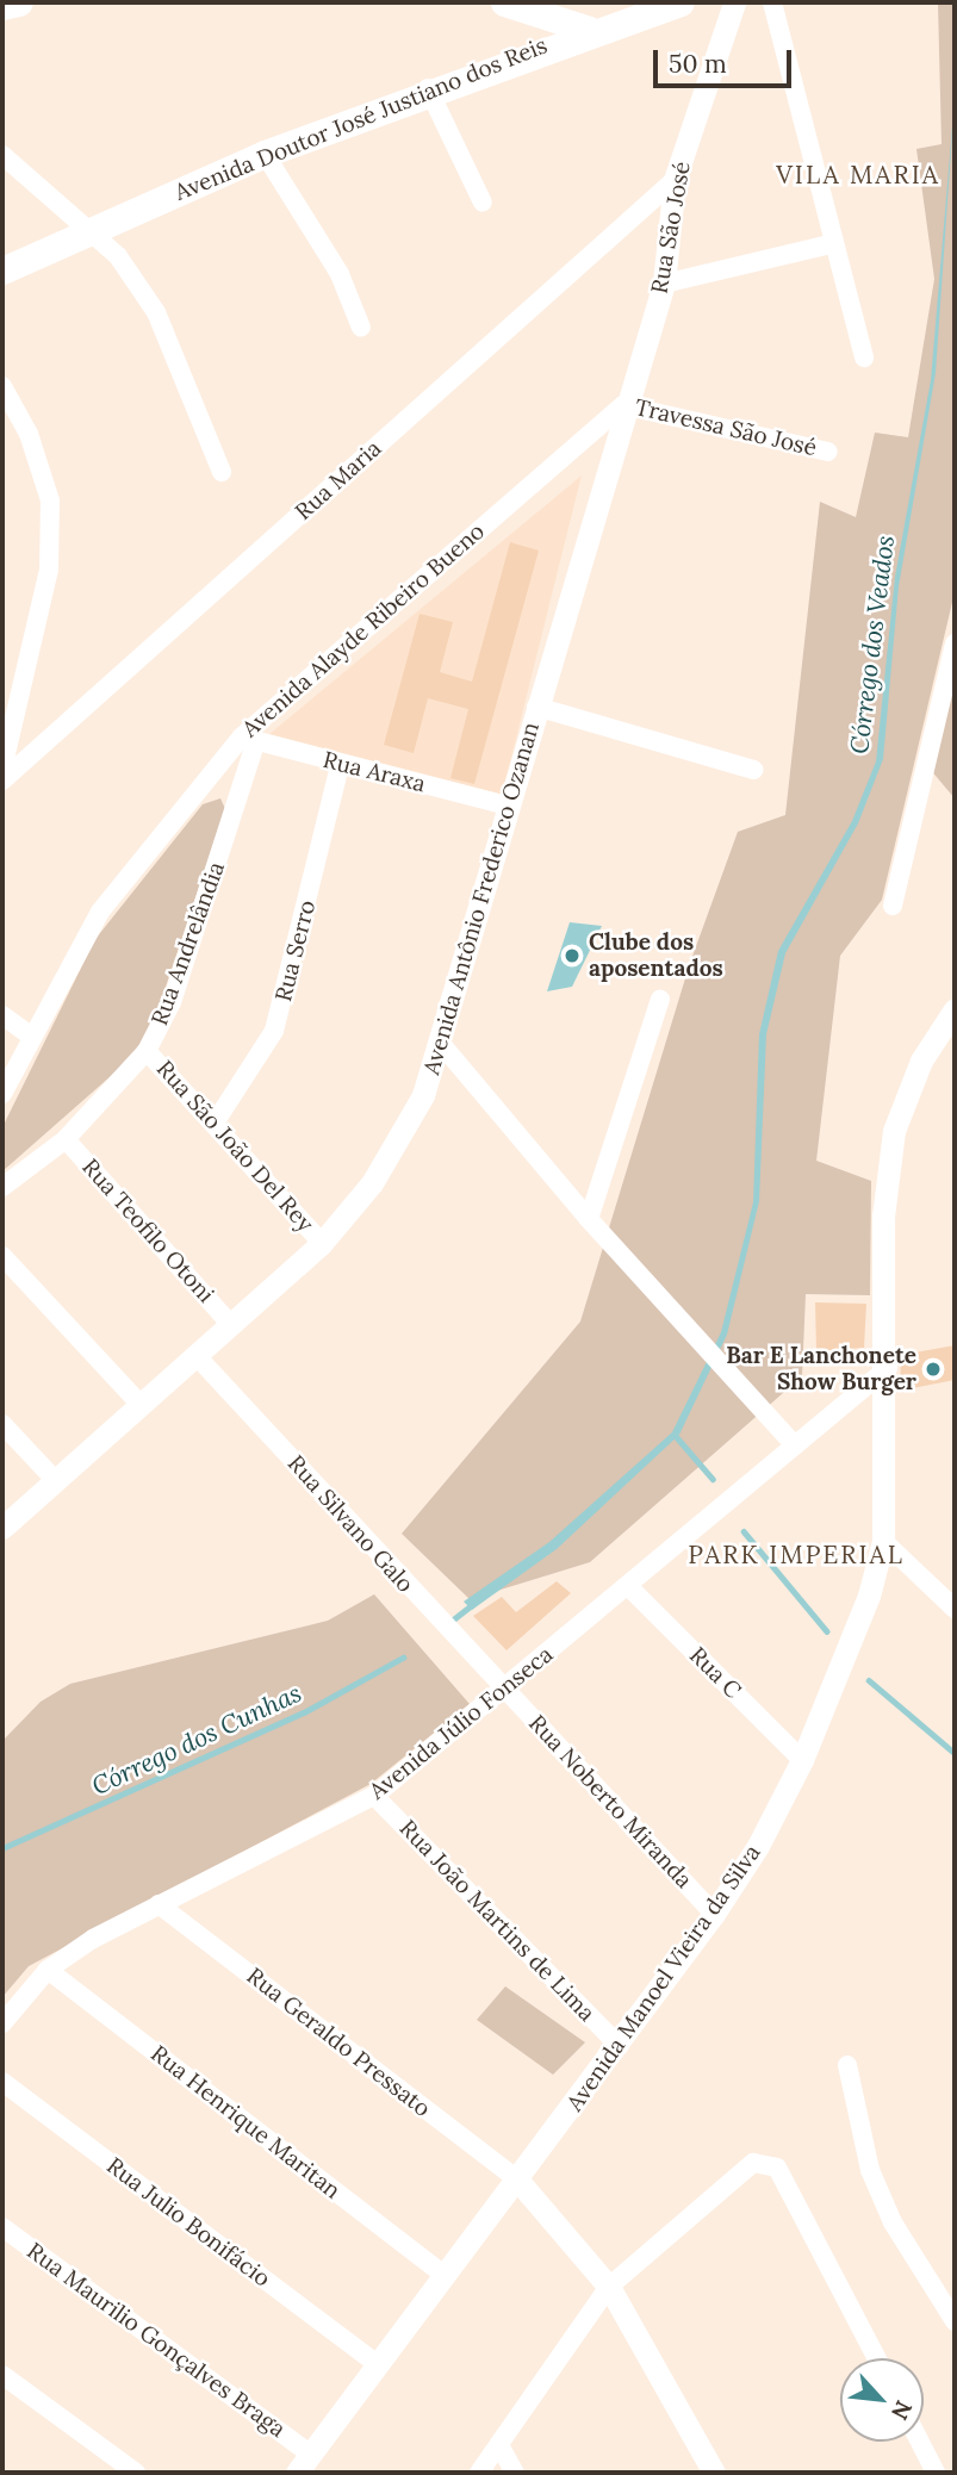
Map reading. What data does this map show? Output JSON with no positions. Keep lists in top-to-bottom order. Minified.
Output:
{"streets":{"main road":["Avenida Doutor José Justiano dos Reis"],"street":["Rua São José","Travessa São José","Rua Maria","Avenida Alayde Ribeiro Bueno","Rua Araxa","Avenida Antônio Frederico Ozanan","Rua Andrelândia","Rua Serro","Rua São João Del Rey","Rua Teofilo Otoni","Rua Silvano Galo","Rua C","Avenida Júlio Fonseca","Rua Noberto Miranda","Rua João Martins de Lima","Avenida Manoel Vieira da Silva","Rua Geraldo Pressato","Rua Henrique Maritan","Rua Julio Bonifácio","Rua Maurilio Gonçalves Braga"]},"crossings":[["Rua São José","Travessa São José"],["Rua São José","Rua Maria"],["Rua São José","Avenida Alayde Ribeiro Bueno"],["Rua São José","Avenida Antônio Frederico Ozanan"],["Travessa São José","Avenida Alayde Ribeiro Bueno"],["Travessa São José","Avenida Antônio Frederico Ozanan"],["Avenida Alayde Ribeiro Bueno","Rua Araxa"],["Avenida Alayde Ribeiro Bueno","Avenida Antônio Frederico Ozanan"],["Avenida Alayde Ribeiro Bueno","Rua Andrelândia"],["Rua Araxa","Avenida Antônio Frederico Ozanan"],["Rua Araxa","Rua Andrelândia"],["Rua Araxa","Rua Serro"],["Avenida Antônio Frederico Ozanan","Rua São João Del Rey"],["Avenida Antônio Frederico Ozanan","Rua Teofilo Otoni"],["Avenida Antônio Frederico Ozanan","Rua Silvano Galo"],["Rua Andrelândia","Rua São João Del Rey"],["Rua Andrelândia","Rua Teofilo Otoni"],["Rua Serro","Rua São João Del Rey"],["Rua Silvano Galo","Avenida Júlio Fonseca"],["Rua Silvano Galo","Rua Noberto Miranda"],["Rua C","Avenida Júlio Fonseca"],["Rua C","Avenida Manoel Vieira da Silva"],["Avenida Júlio Fonseca","Rua Noberto Miranda"],["Avenida Júlio Fonseca","Rua João Martins de Lima"],["Avenida Júlio Fonseca","Avenida Manoel Vieira da Silva"],["Avenida Júlio Fonseca","Rua Geraldo Pressato"],["Avenida Júlio Fonseca","Rua Henrique Maritan"],["Rua Noberto Miranda","Avenida Manoel Vieira da Silva"],["Rua João Martins de Lima","Avenida Manoel Vieira da Silva"],["Avenida Manoel Vieira da Silva","Rua Geraldo Pressato"],["Avenida Manoel Vieira da Silva","Rua Henrique Maritan"],["Avenida Manoel Vieira da Silva","Rua Julio Bonifácio"],["Avenida Manoel Vieira da Silva","Rua Maurilio Gonçalves Braga"]],"districts":["VILA MARIA","PARK IMPERIAL"],"water":["Córrego dos Veados","Córrego dos Cunhas"],"places":["Clube dos aposentados","Bar E Lanchonete Show Burger"],"scale_bar":"50 m","north":"bottom right"}
